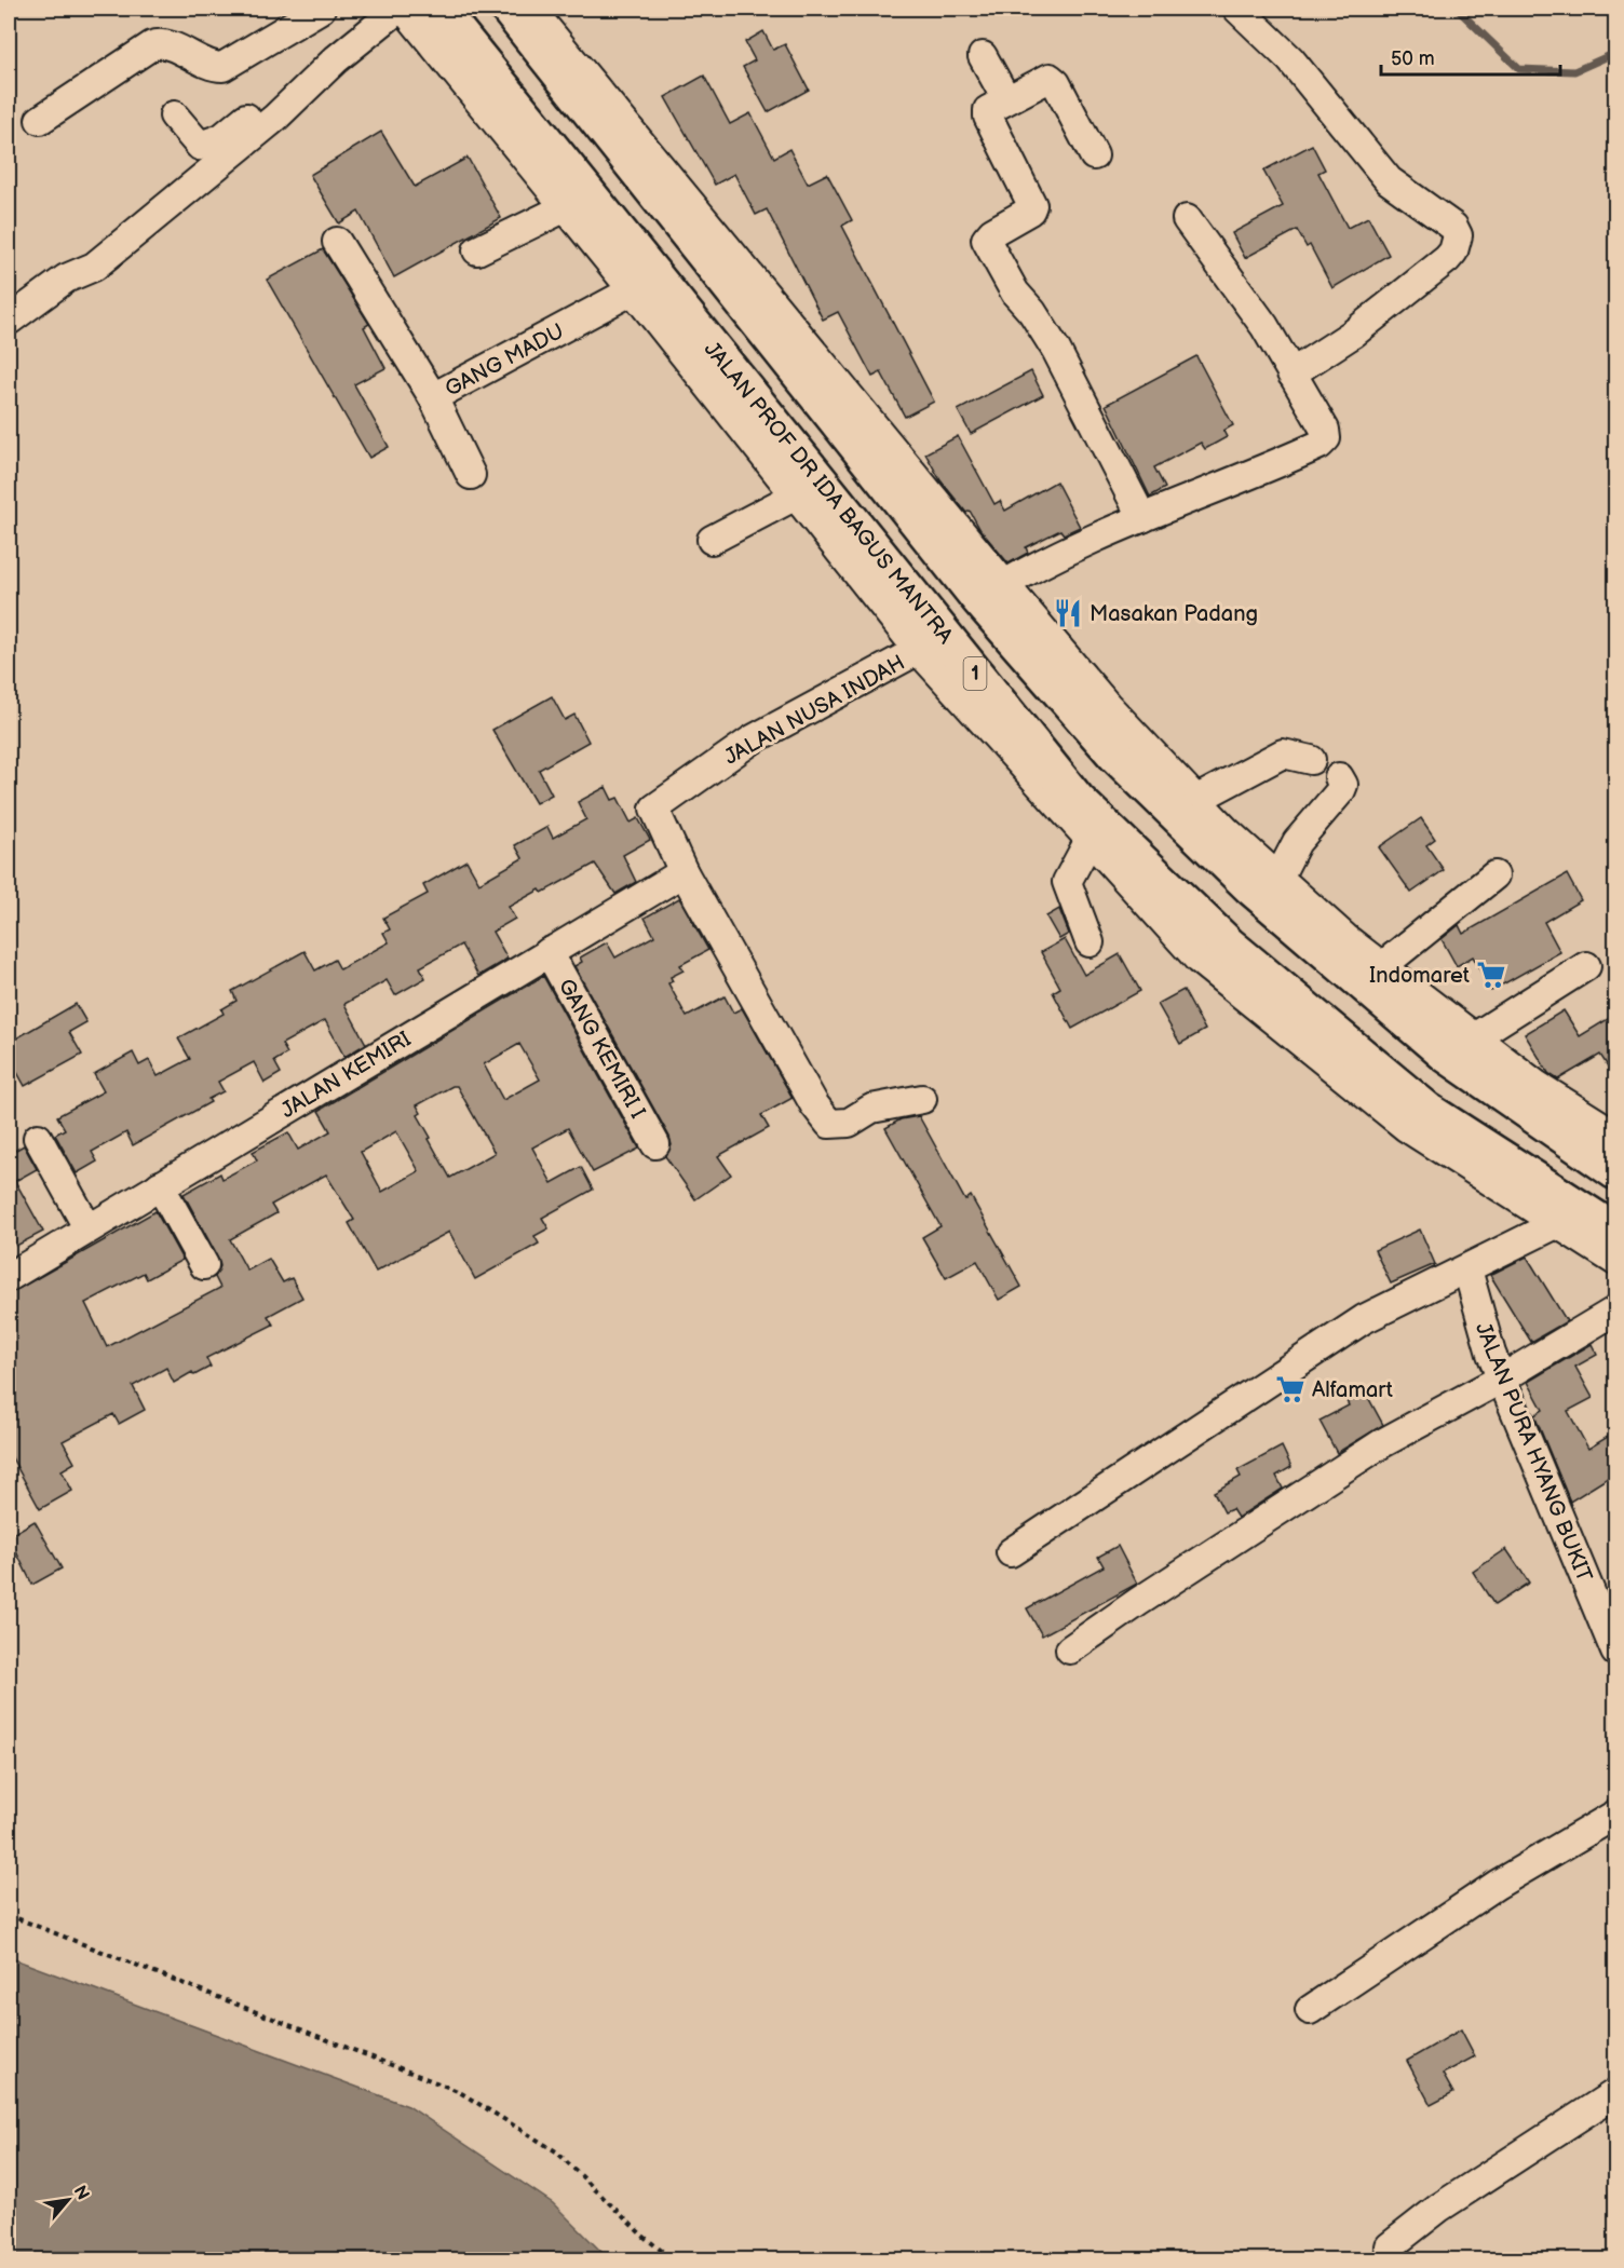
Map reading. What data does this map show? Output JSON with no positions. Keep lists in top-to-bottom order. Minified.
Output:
{"streets":{"highway":["JALAN PROF DR IDA BAGUS MANTRA","1"],"street":["GANG MADU","JALAN NUSA INDAH","GANG KEMIRI I","JALAN KEMIRI","JALAN PURA HYANG BUKIT"]},"crossings":[["JALAN PROF DR IDA BAGUS MANTRA","JALAN NUSA INDAH"],["JALAN NUSA INDAH","JALAN KEMIRI"],["GANG KEMIRI I","JALAN KEMIRI"]],"places":{"restaurant":["Masakan Padang"],"supermarket":["Indomaret","Alfamart"]},"scale_bar":"50 m","north":"top right"}
